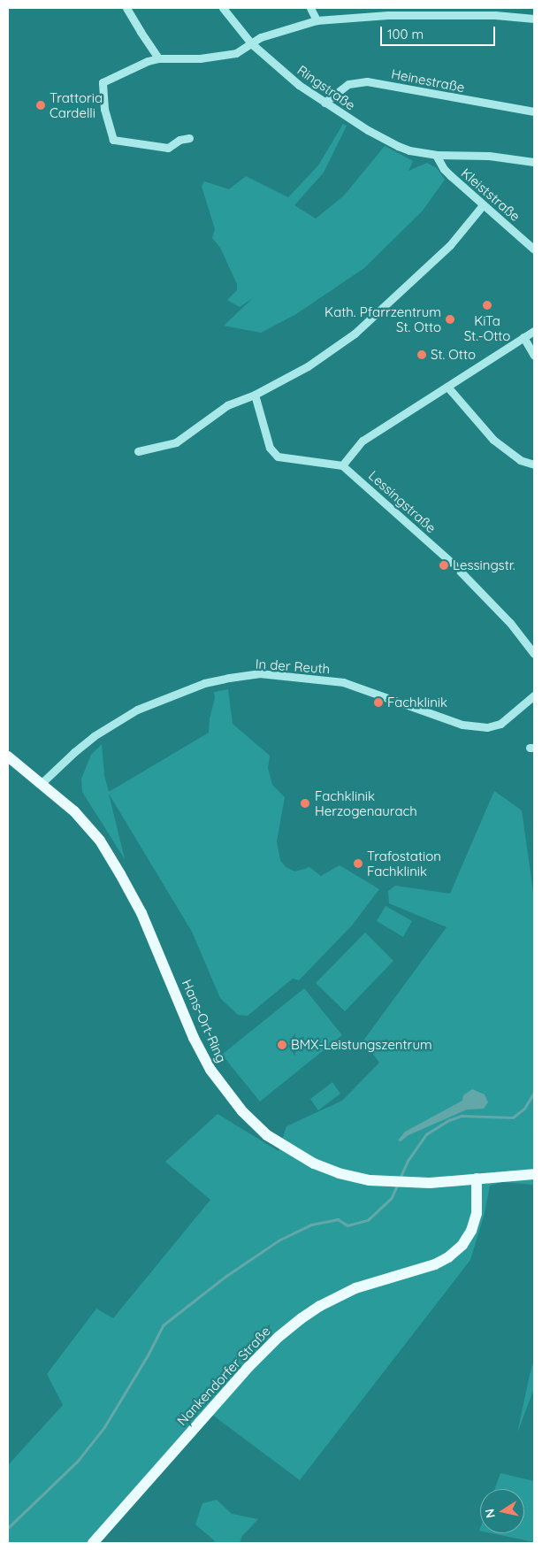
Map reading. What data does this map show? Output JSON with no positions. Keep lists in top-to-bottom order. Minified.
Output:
{"streets":{"main road":["Hans-Ort-Ring","Nankendorfer Straße"],"street":["Heinestraße","Ringstraße","Kleiststraße","Lessingstraße","In der Reuth"]},"crossings":[["Heinestraße","Ringstraße"],["Ringstraße","Kleiststraße"],["In der Reuth","Hans-Ort-Ring"],["Hans-Ort-Ring","Nankendorfer Straße"]],"places":["Trattoria Cardelli","KiTa St.-Otto","Kath. Pfarrzentrum St. Otto","St. Otto","Lessingstr.","Fachklinik","Fachklinik Herzogenaurach","Trafostation Fachklinik","BMX-Leistungszentrum"],"scale_bar":"100 m","north":"left"}
